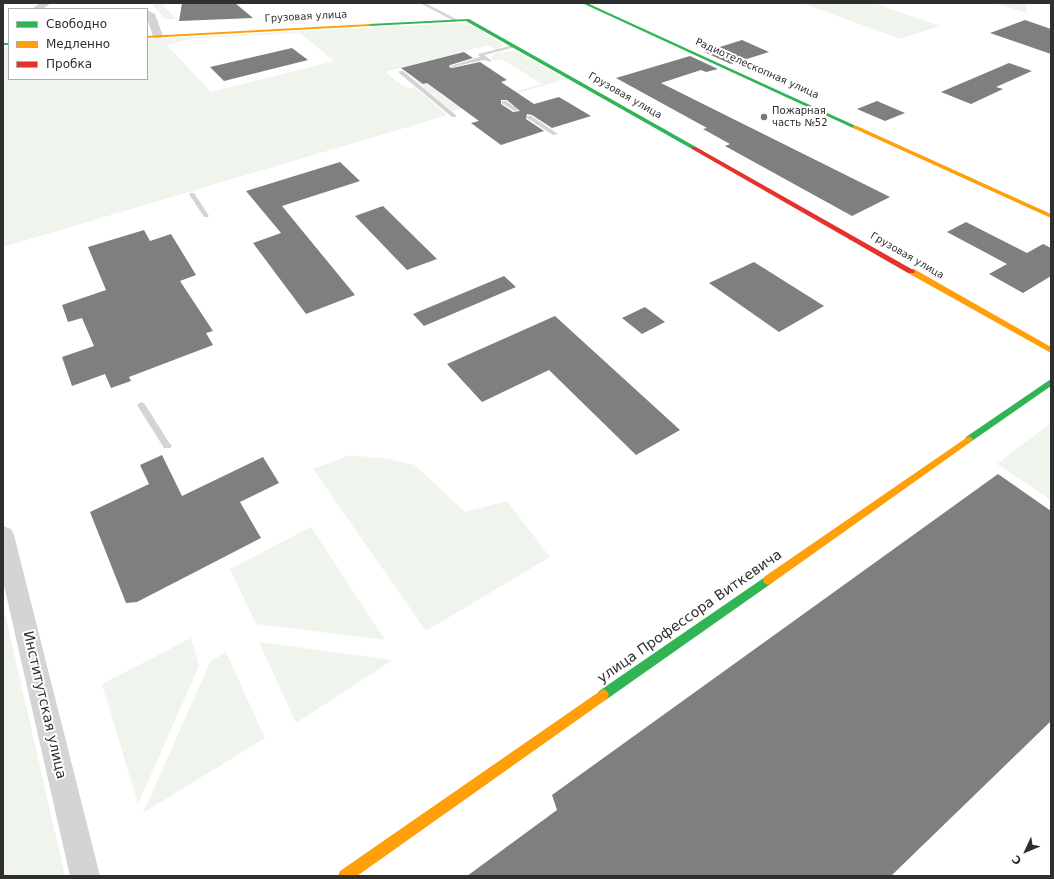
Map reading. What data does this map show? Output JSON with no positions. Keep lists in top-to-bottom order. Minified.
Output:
{"streets":{"street":["Грузовая улица","Радиотелескопная улица","улица Профессора Виткевича","Институтская улица"]},"places":["Пожарная часть №52"],"legend":["Свободно","Медленно","Пробка"],"north":"bottom left"}
